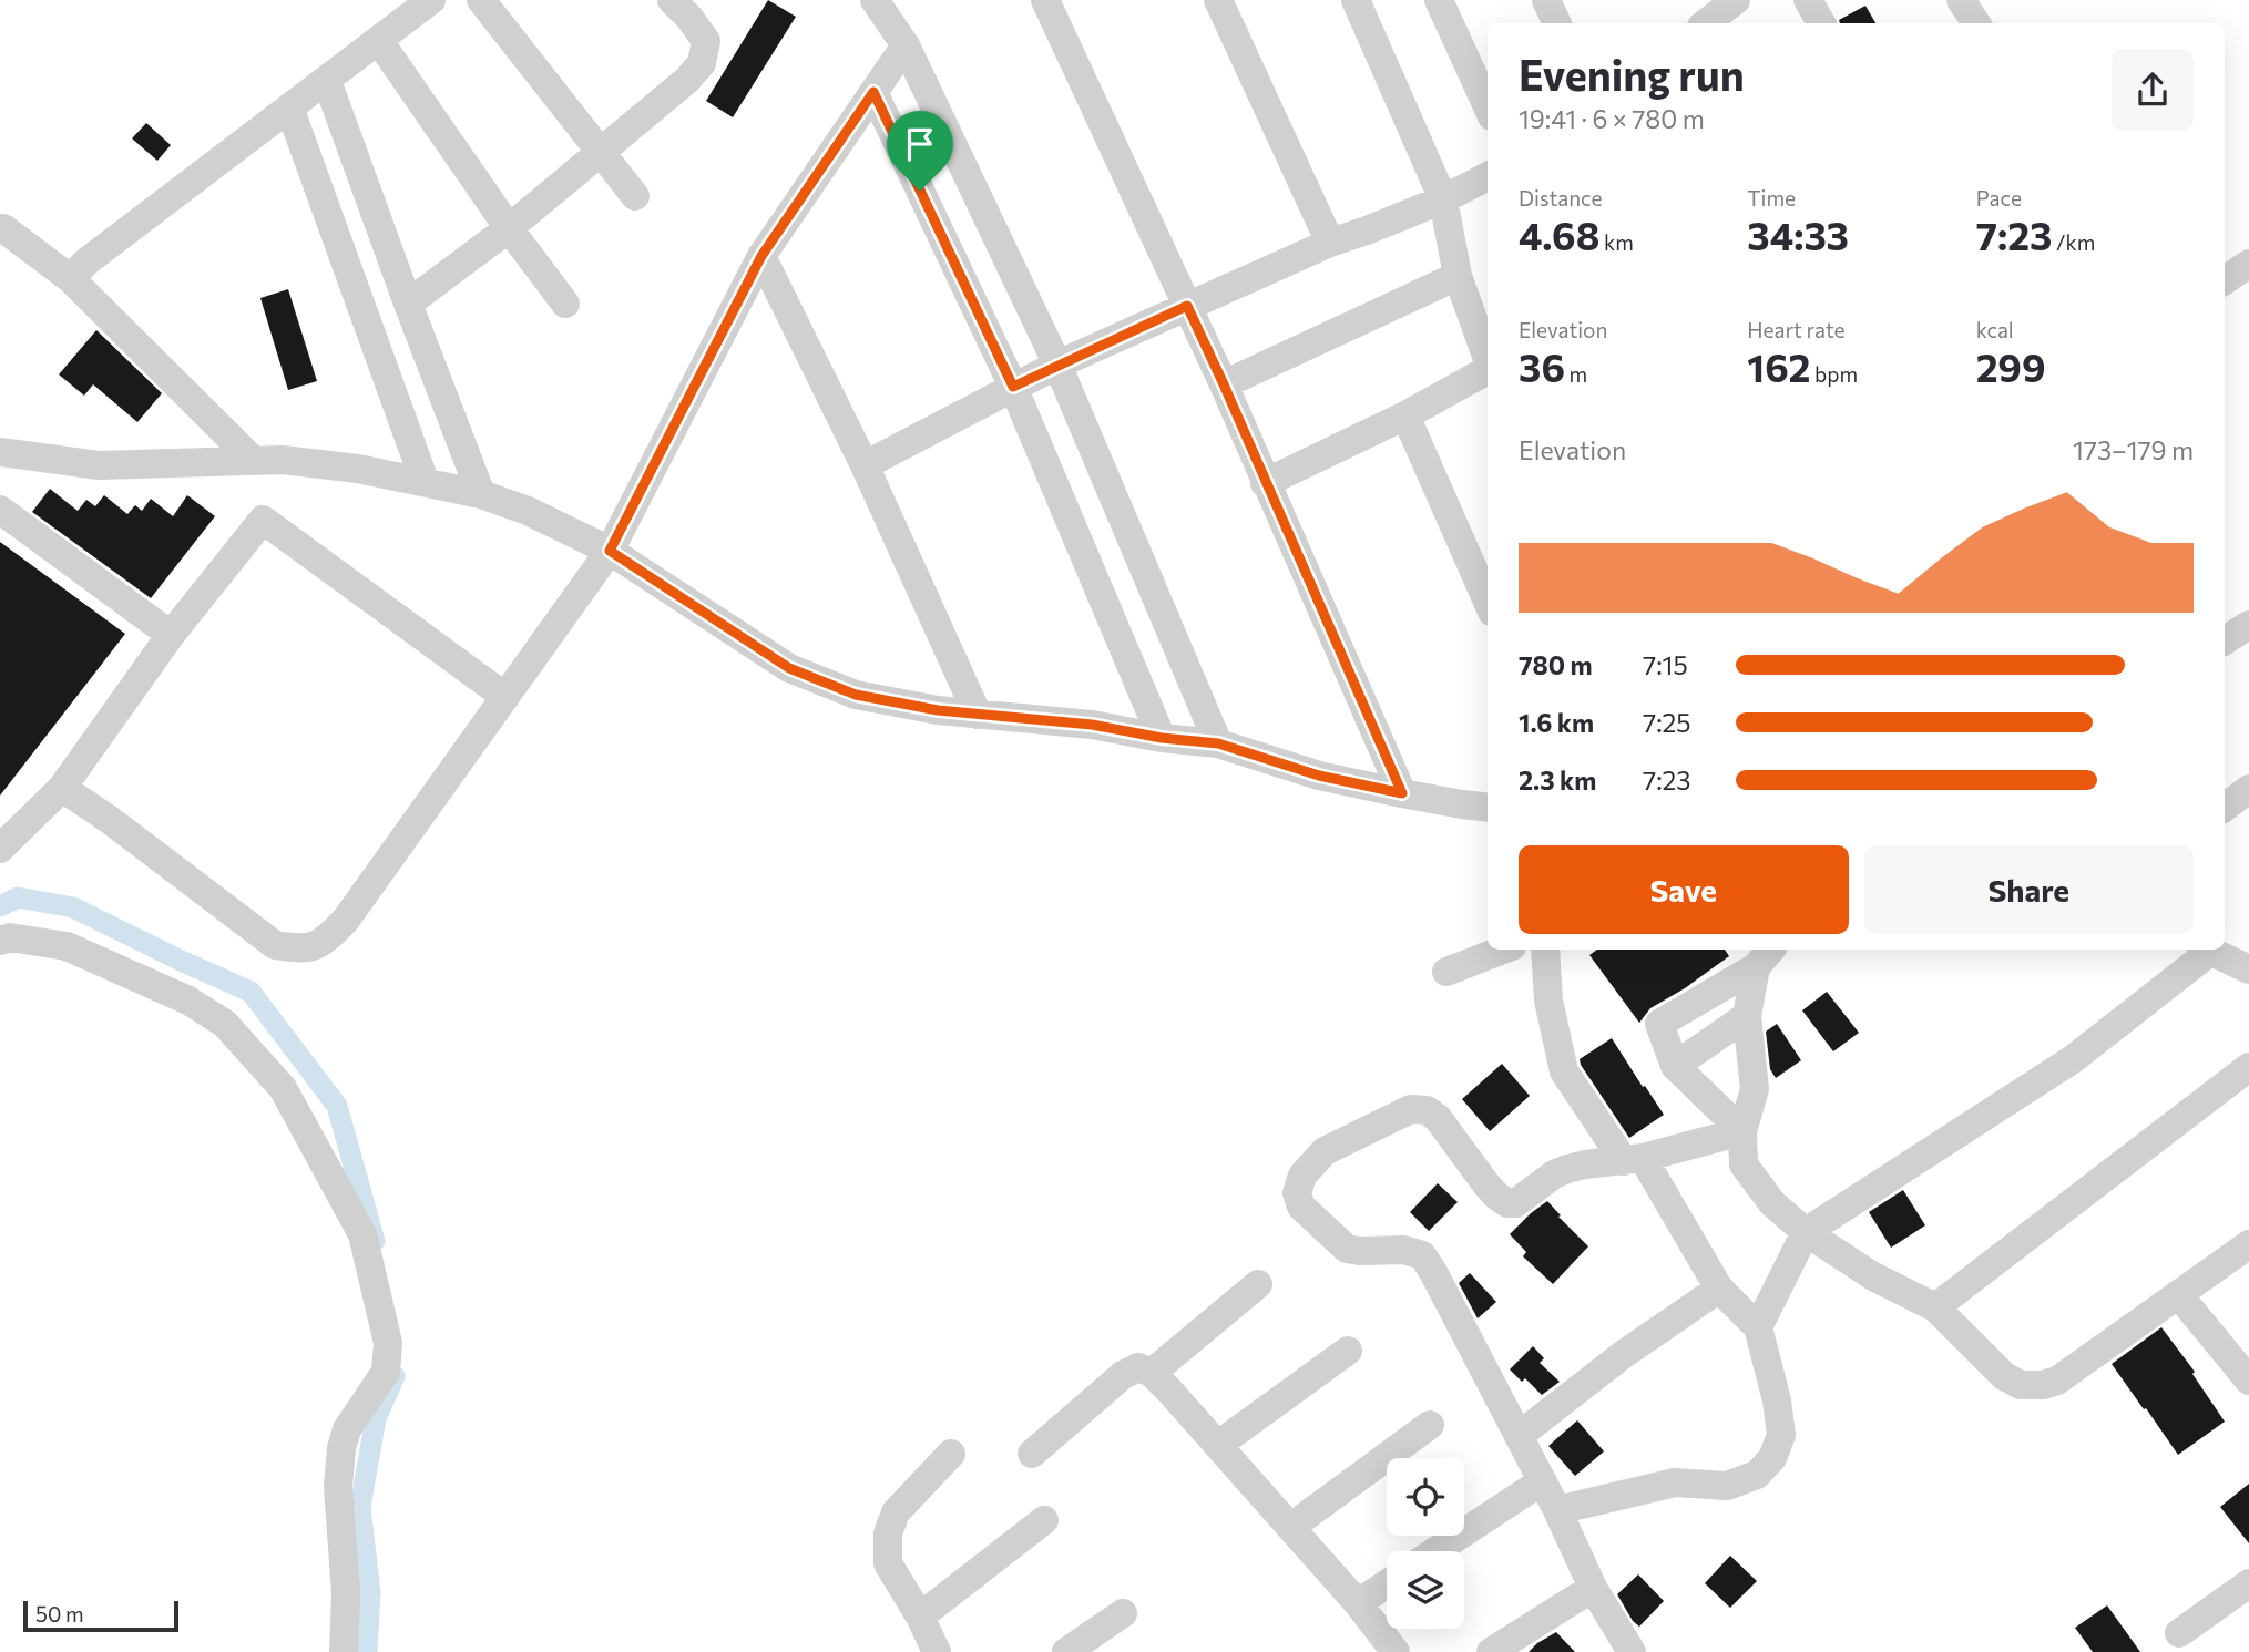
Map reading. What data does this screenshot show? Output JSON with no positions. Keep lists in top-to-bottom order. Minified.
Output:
{"scale_bar":"50 m","page":{"heading":["Evening run","19:41 · 6 × 780 m"],"stats":[["Distance","4.68 km"],["Time","34:33"],["Pace","7:23 /km"],["Elevation","36 m"],["Heart rate","162 bpm"],["kcal","299"]],"chart":["Elevation","173–179 m"],"list":[{"name":"780 m","note":"7:15"},{"name":"1.6 km","note":"7:25"},{"name":"2.3 km","note":"7:23"}],"buttons":["Save","Share"],"scale":"50 m"}}
